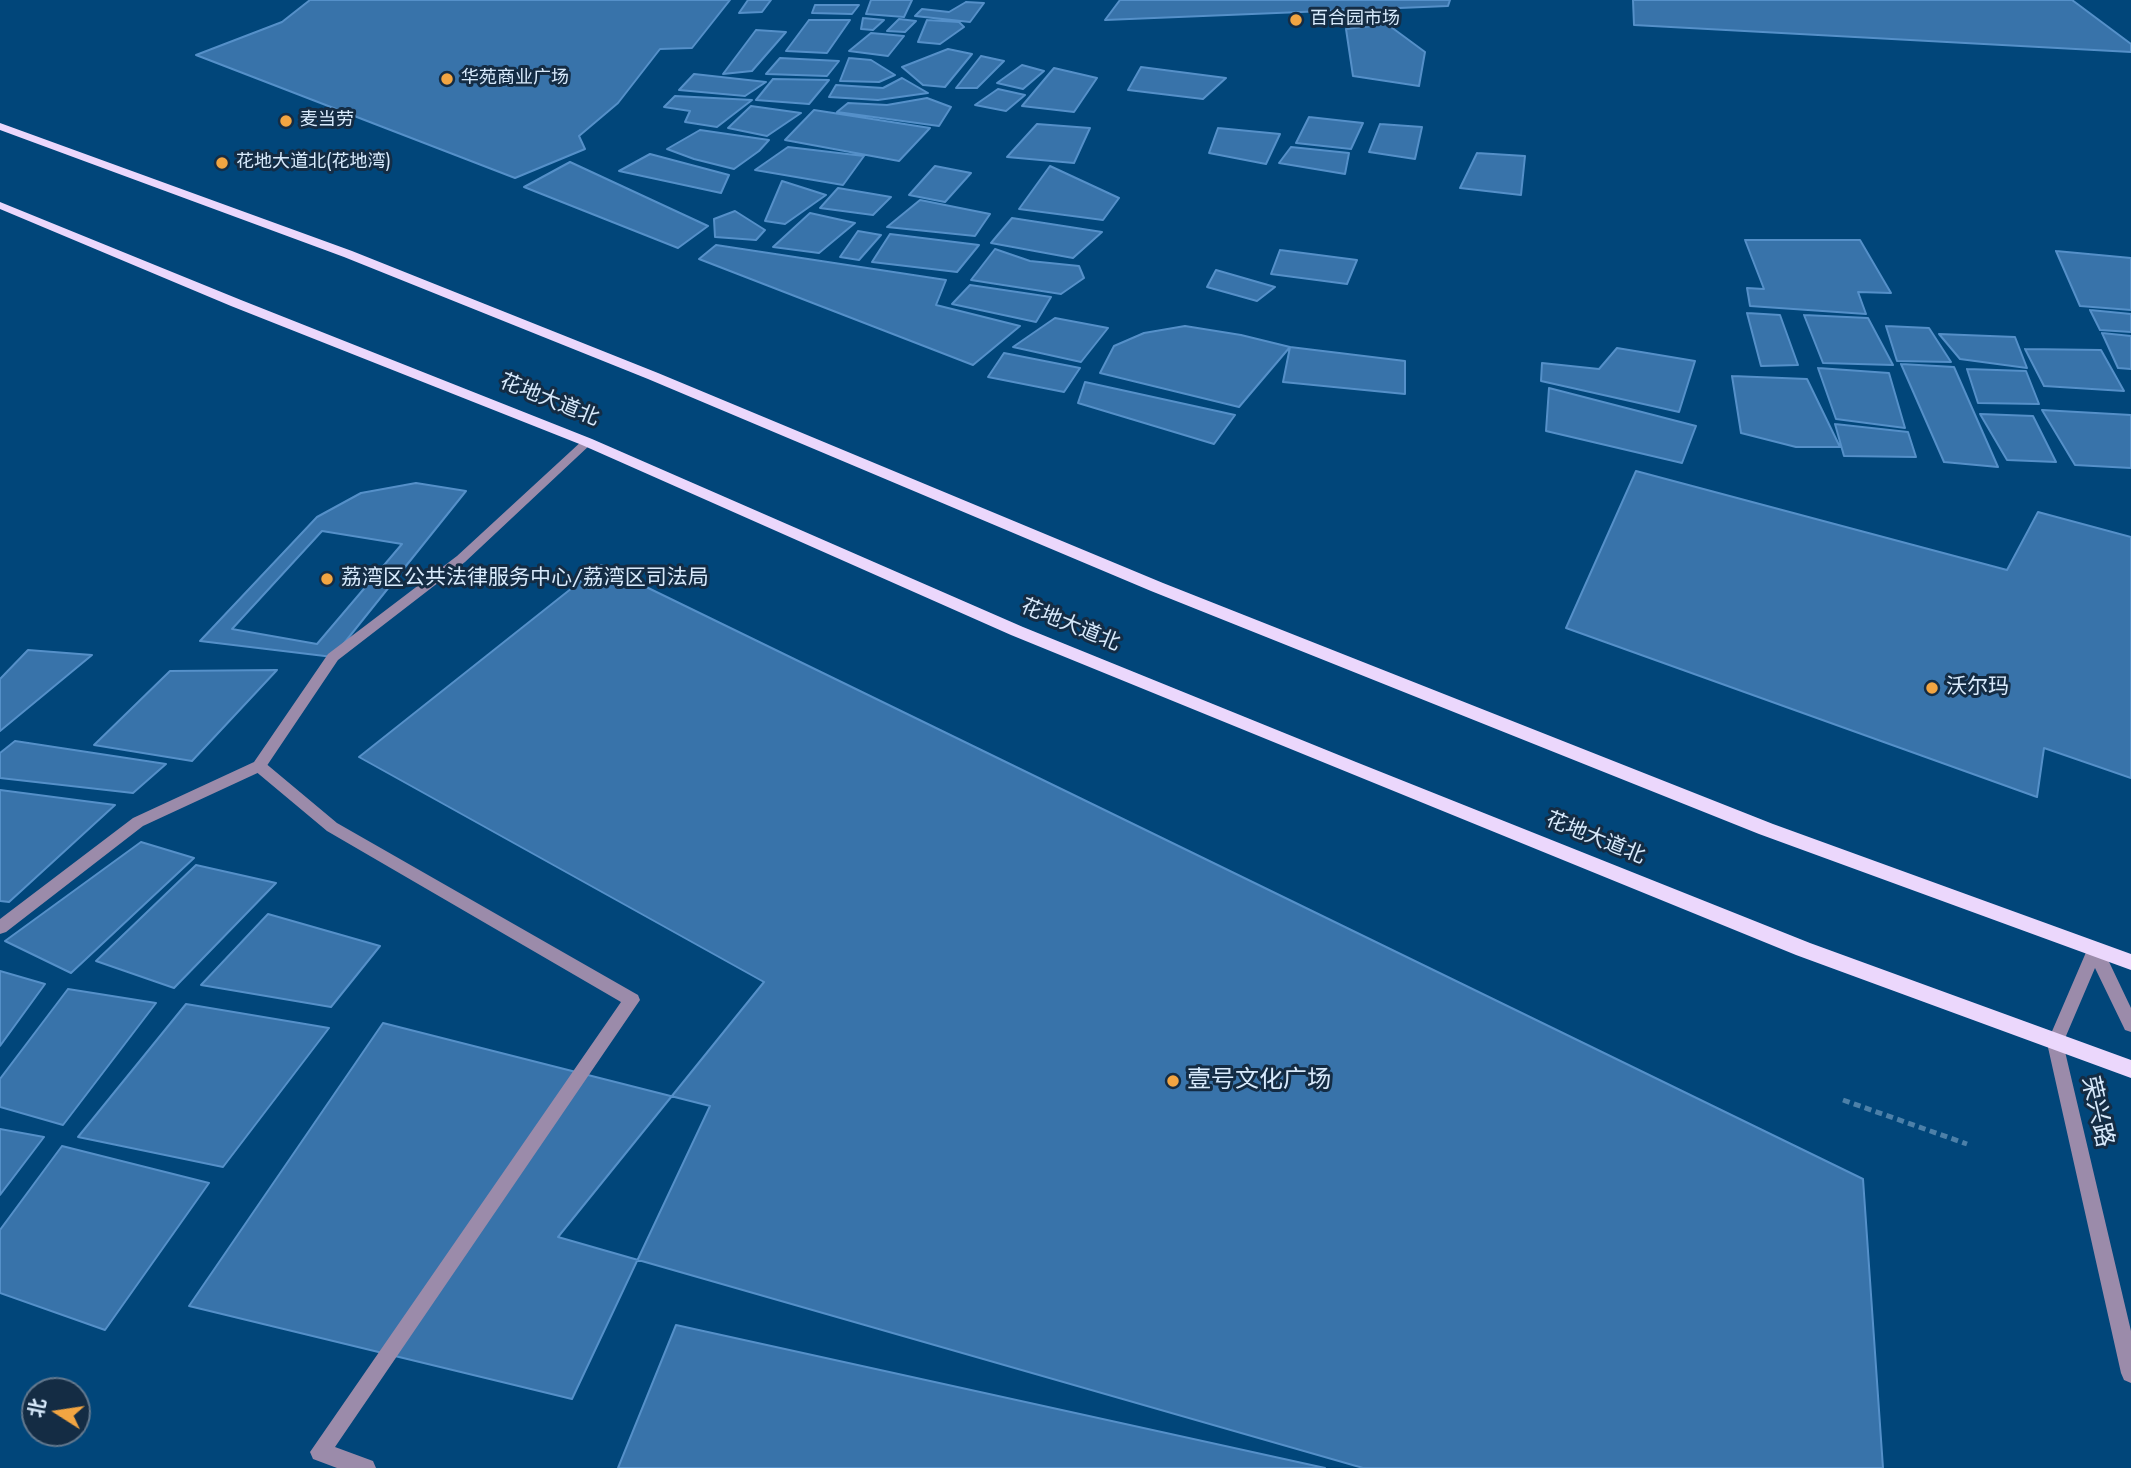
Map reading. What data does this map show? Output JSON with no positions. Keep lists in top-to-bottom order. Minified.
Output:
{"streets":{"main road":["花地大道北"],"street":["荣兴路"]},"crossings":[["花地大道北","荣兴路"]],"places":["百合园市场","华苑商业广场","麦当劳","花地大道北(花地湾)","荔湾区公共法律服务中心/荔湾区司法局","沃尔玛","壹号文化广场"],"north":"left"}
